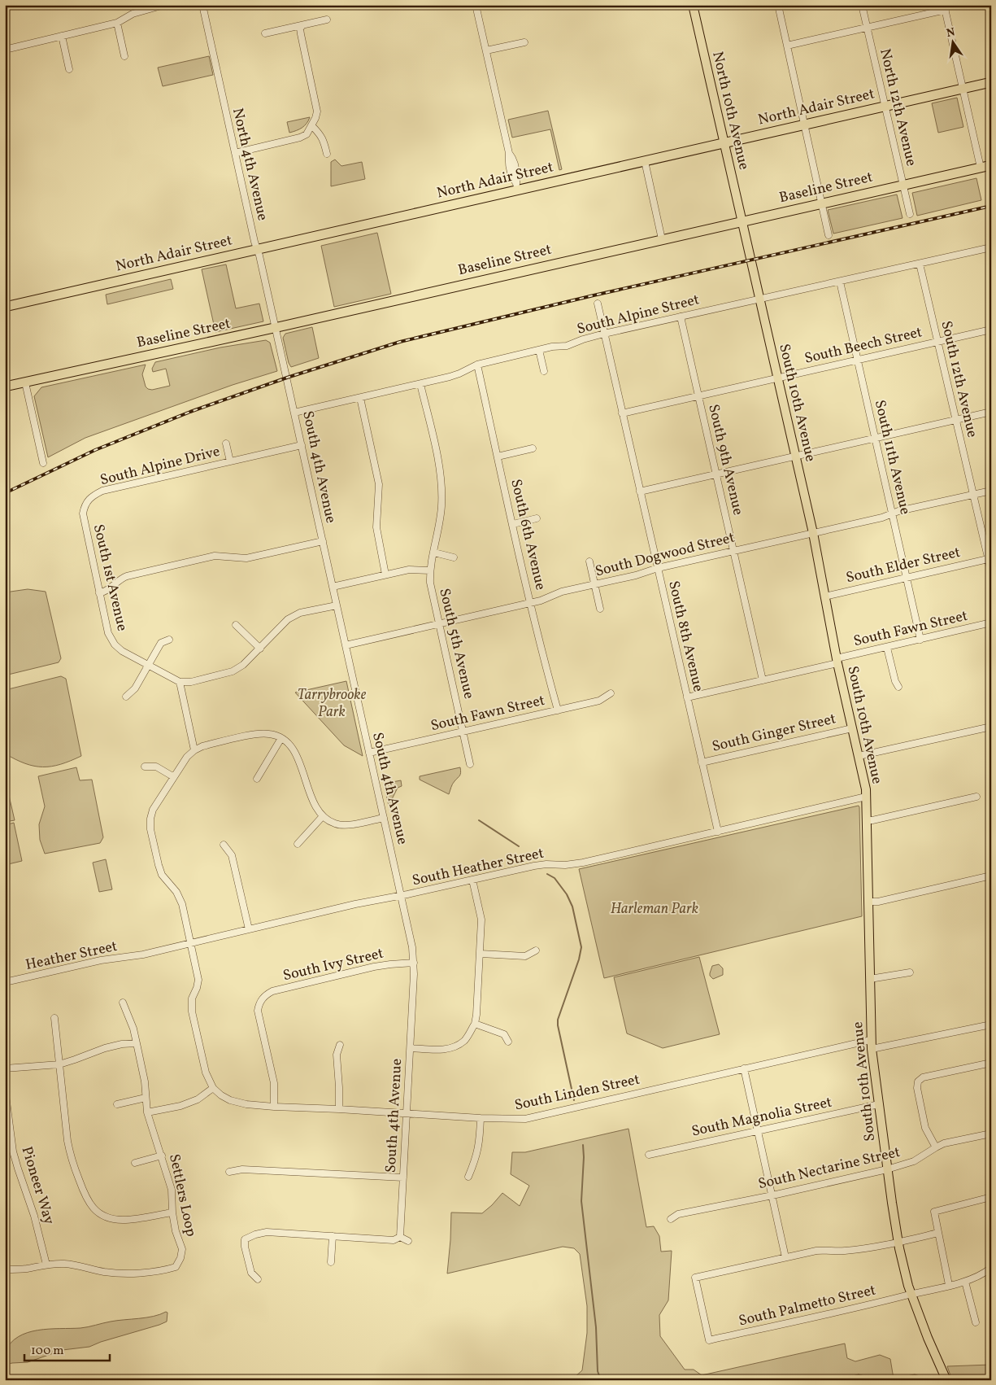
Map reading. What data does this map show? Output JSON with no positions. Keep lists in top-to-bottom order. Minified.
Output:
{"streets":{"highway":["North Adair Street","Baseline Street"],"main road":["North 10th Avenue","South 10th Avenue"],"street":["North 12th Avenue","North 4th Avenue","South Alpine Street","South Beech Street","South 12th Avenue","South 11th Avenue","South 9th Avenue","South Alpine Drive","South 4th Avenue","South 6th Avenue","South Dogwood Street","South Elder Street","South 1st Avenue","South Fawn Street","South 8th Avenue","South 5th Avenue","South Ginger Street","South Heather Street","Heather Street","South Ivy Street","South Linden Street","South Magnolia Street","South Nectarine Street","Pioneer Way","Settlers Loop","South Palmetto Street"]},"crossings":[["North Adair Street","North 12th Avenue"],["North Adair Street","North 10th Avenue"],["North Adair Street","North 4th Avenue"],["North 12th Avenue","Baseline Street"],["North 10th Avenue","Baseline Street"],["North 10th Avenue","South 10th Avenue"],["North 4th Avenue","Baseline Street"],["North 4th Avenue","South 4th Avenue"],["Baseline Street","South 10th Avenue"],["Baseline Street","South 4th Avenue"],["South Alpine Street","South 12th Avenue"],["South Alpine Street","South 10th Avenue"],["South Alpine Street","South 11th Avenue"],["South Alpine Street","South 9th Avenue"],["South Alpine Street","South 4th Avenue"],["South Alpine Street","South 6th Avenue"],["South Alpine Street","South 8th Avenue"],["South Alpine Street","South 5th Avenue"],["South Beech Street","South 12th Avenue"],["South Beech Street","South 10th Avenue"],["South Beech Street","South 11th Avenue"],["South Beech Street","South 9th Avenue"],["South Beech Street","South 8th Avenue"],["South 12th Avenue","South Dogwood Street"],["South 12th Avenue","South Elder Street"],["South 10th Avenue","South Dogwood Street"],["South 10th Avenue","South Elder Street"],["South 10th Avenue","South Fawn Street"],["South 10th Avenue","South Ginger Street"],["South 10th Avenue","South Heather Street"],["South 10th Avenue","South Linden Street"],["South 10th Avenue","South Magnolia Street"],["South 10th Avenue","South Nectarine Street"],["South 10th Avenue","South Palmetto Street"],["South 11th Avenue","South Dogwood Street"],["South 11th Avenue","South Elder Street"],["South 11th Avenue","South Fawn Street"],["South 9th Avenue","South Dogwood Street"],["South 9th Avenue","South Fawn Street"],["South Alpine Drive","South 4th Avenue"],["South Alpine Drive","South 1st Avenue"],["South 4th Avenue","South Dogwood Street"],["South 4th Avenue","South Fawn Street"],["South 4th Avenue","South Heather Street"],["South 4th Avenue","South Ivy Street"],["South 4th Avenue","South Linden Street"],["South 6th Avenue","South Dogwood Street"],["South 6th Avenue","South Fawn Street"],["South Dogwood Street","South 8th Avenue"],["South Dogwood Street","South 5th Avenue"],["South Fawn Street","South 8th Avenue"],["South Fawn Street","South 5th Avenue"],["South 8th Avenue","South Ginger Street"],["South 8th Avenue","South Heather Street"],["South Heather Street","Heather Street"],["South Ivy Street","South Linden Street"],["Pioneer Way","Settlers Loop"]],"parks":["Tarrybrooke Park","Harleman Park"],"scale_bar":"100 m","north":"top"}
